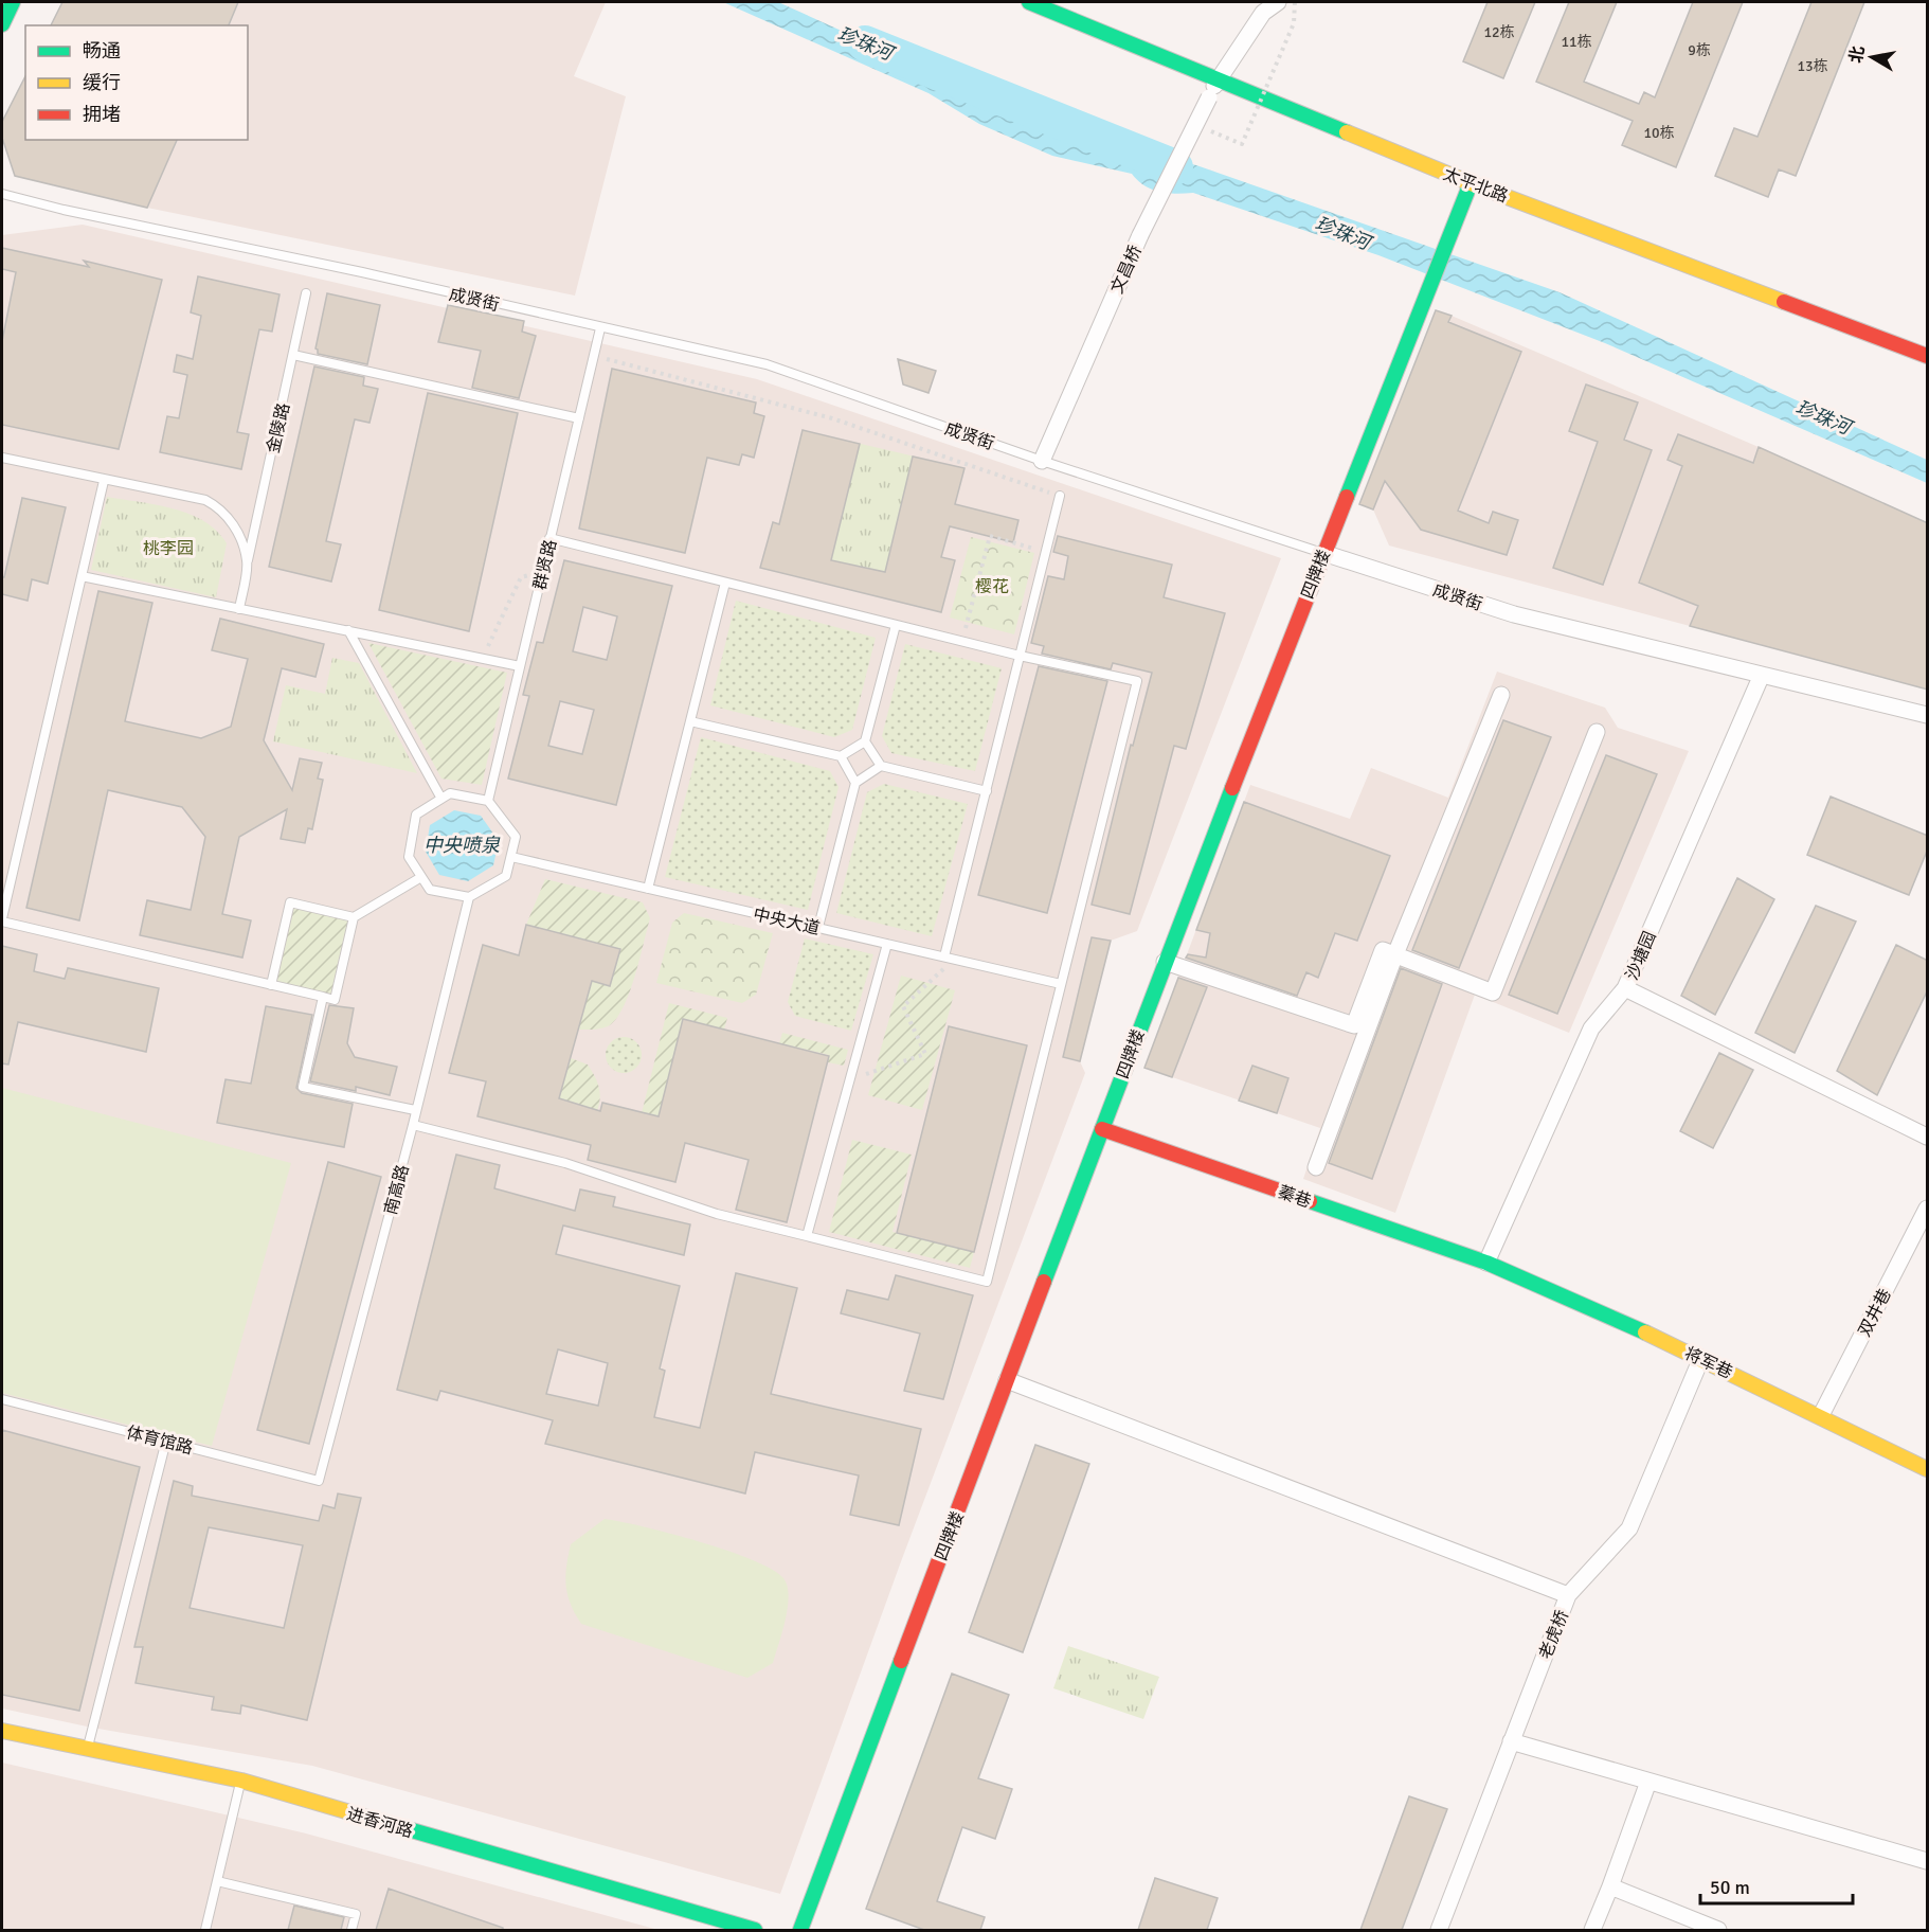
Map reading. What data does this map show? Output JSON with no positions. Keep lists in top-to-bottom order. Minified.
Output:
{"streets":{"street":["太平北路","文昌桥","成贤街","四牌楼","沙塘园","蓁巷","双井巷","将军巷","老虎桥","进香河路"],"lane":["金陵路","群贤路","中央大道","南高路","体育馆路"]},"crossings":[["太平北路","文昌桥"],["太平北路","四牌楼"],["文昌桥","成贤街"],["成贤街","群贤路"],["成贤街","四牌楼"],["成贤街","沙塘园"],["群贤路","中央大道"],["群贤路","南高路"],["四牌楼","蓁巷"],["中央大道","南高路"],["沙塘园","蓁巷"],["沙塘园","将军巷"],["南高路","体育馆路"],["蓁巷","将军巷"],["双井巷","将军巷"],["将军巷","老虎桥"]],"water":["珍珠河","中央喷泉"],"parks":["桃李园","樱花"],"house_numbers":["12栋","11栋","9栋","13栋","10栋"],"legend":["畅通","缓行","拥堵"],"scale_bar":"50 m","north":"left"}
